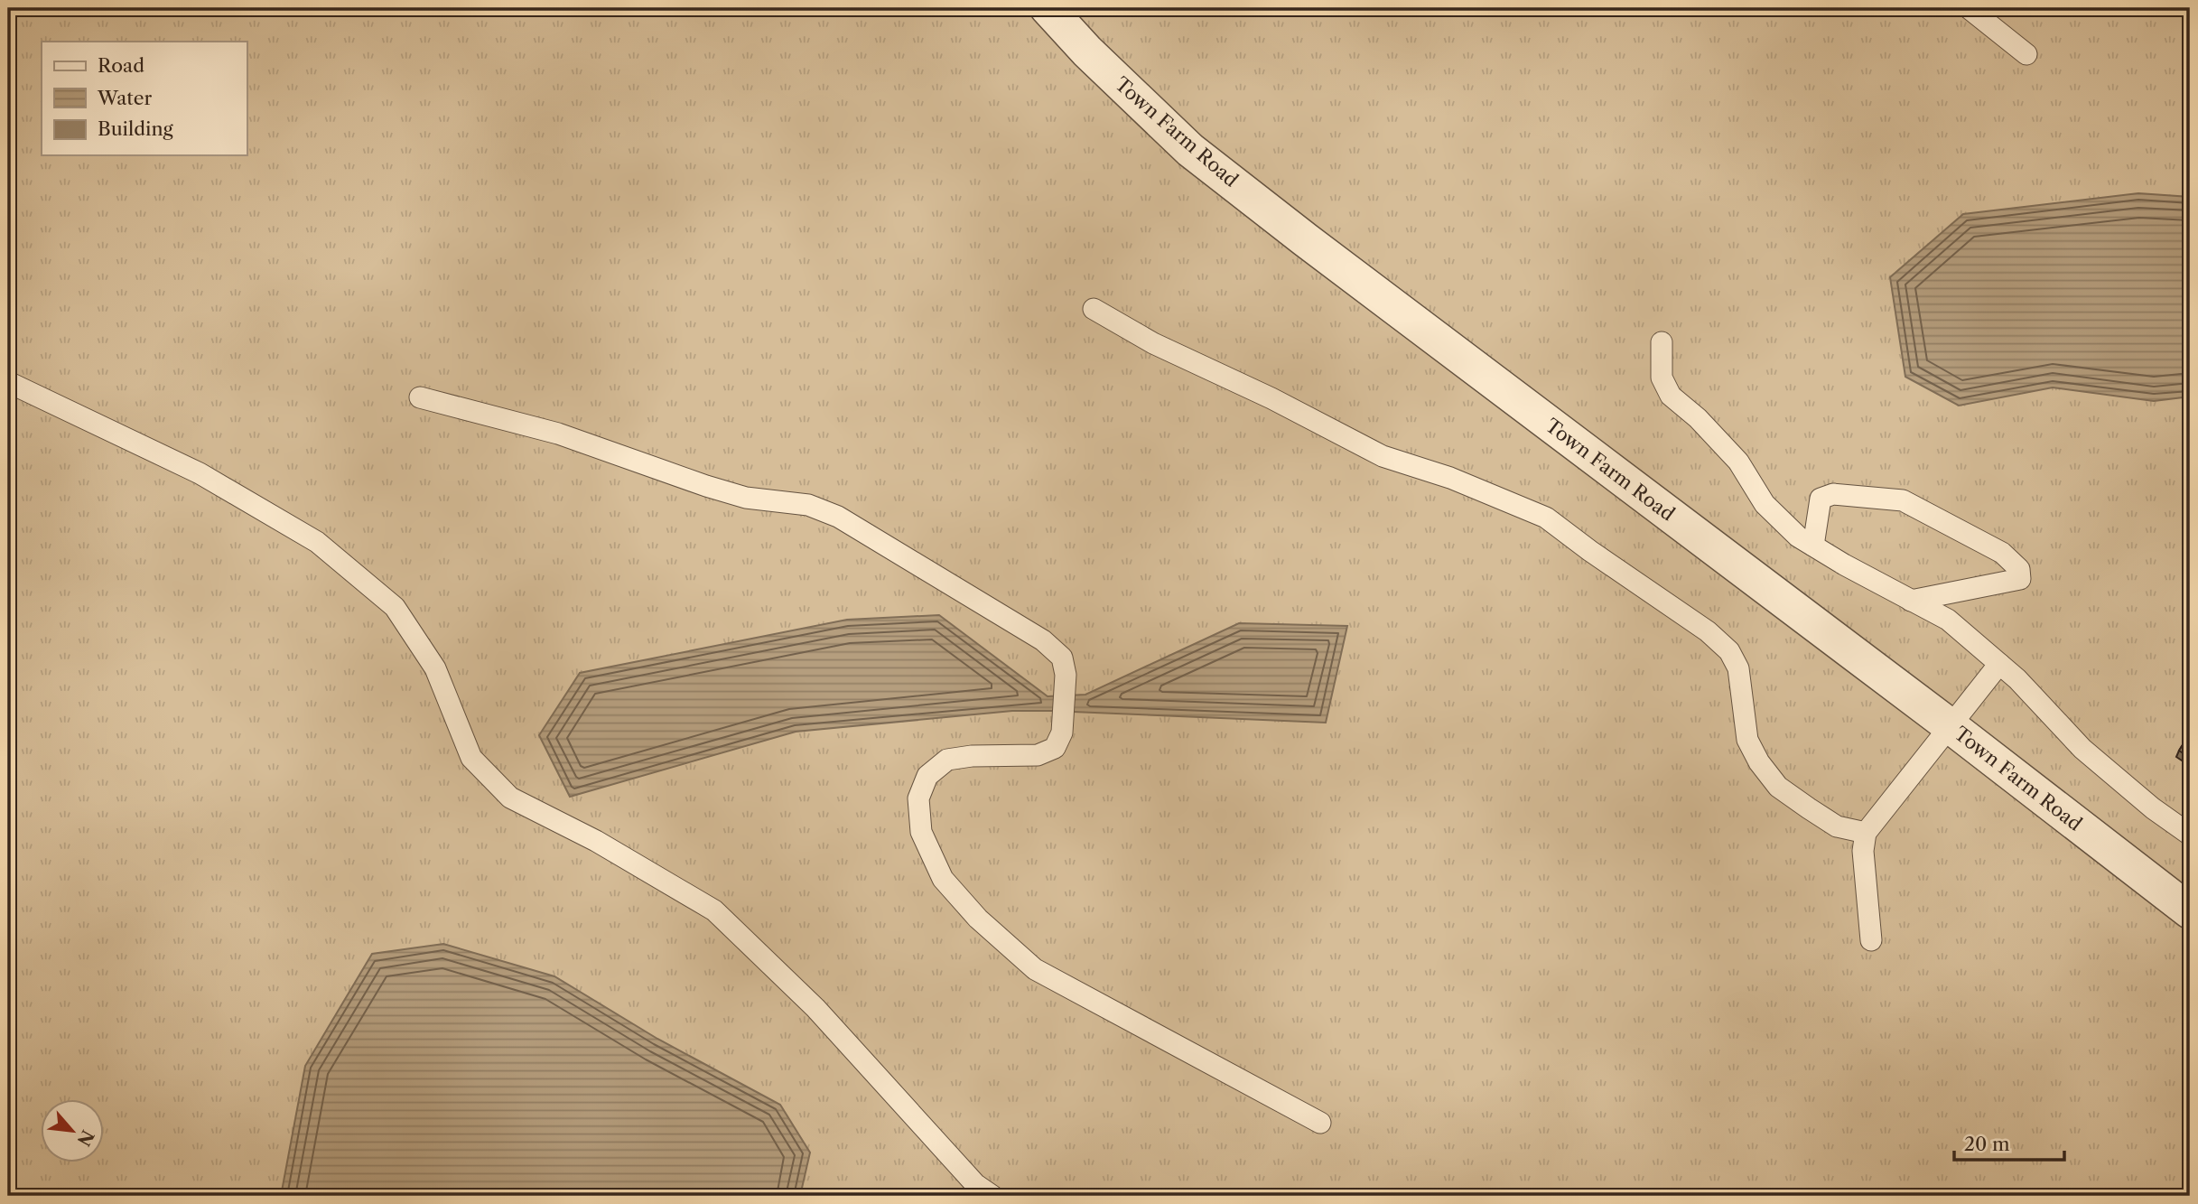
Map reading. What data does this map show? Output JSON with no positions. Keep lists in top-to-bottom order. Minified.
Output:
{"streets":{"street":["Town Farm Road"]},"legend":["Road","Water","Building"],"scale_bar":"20 m","north":"bottom right"}
